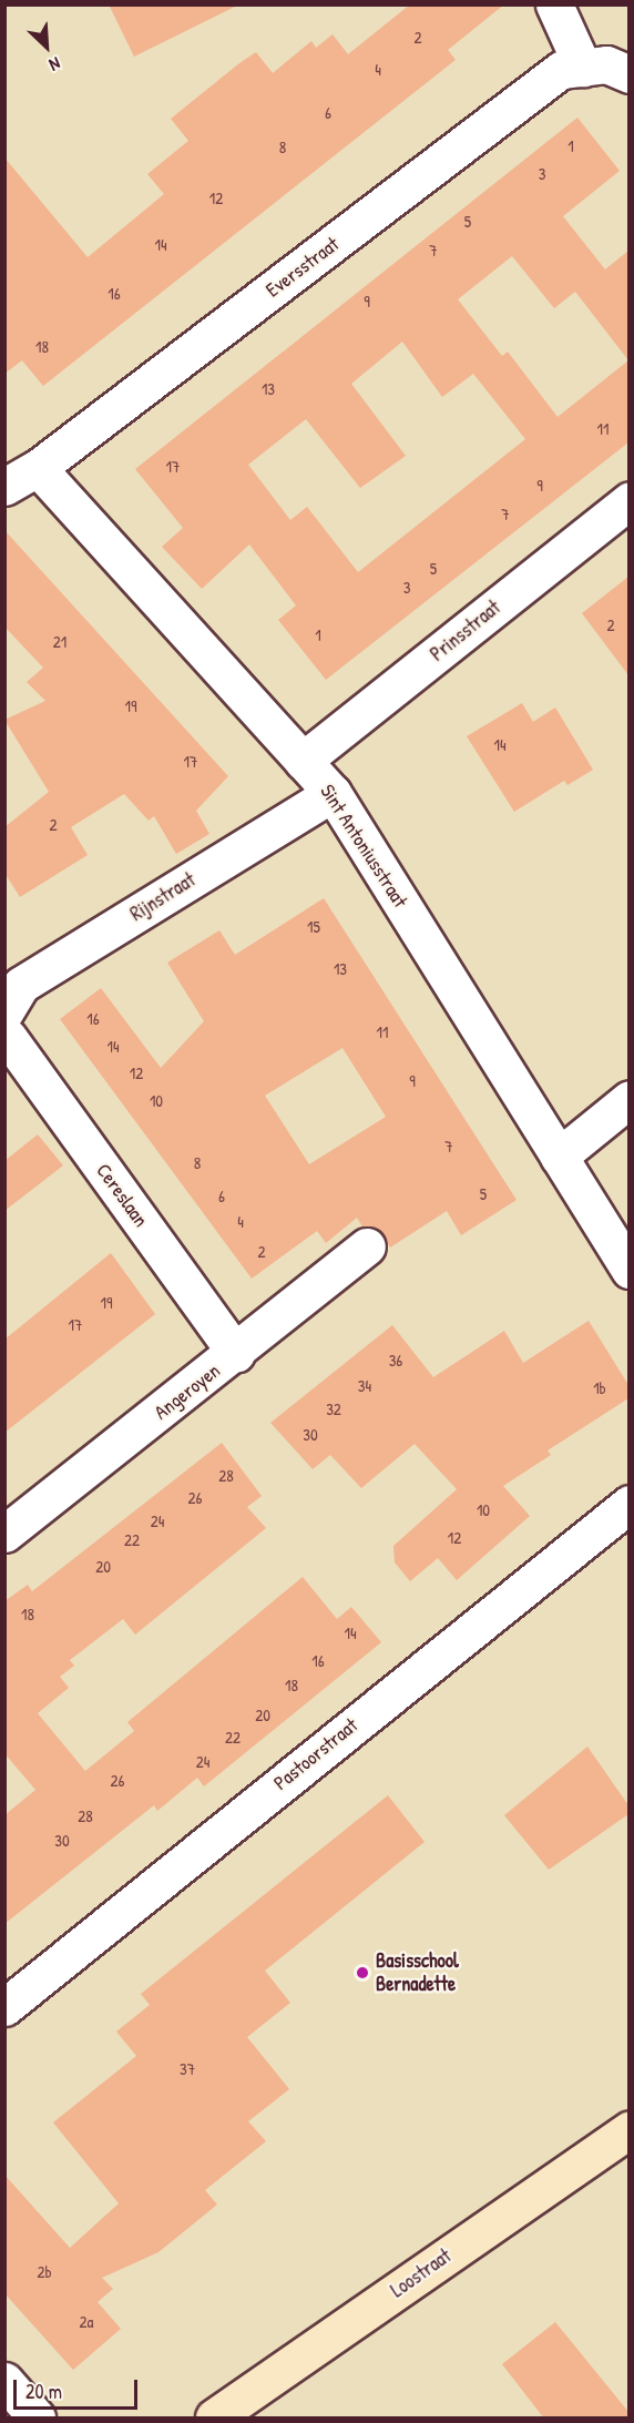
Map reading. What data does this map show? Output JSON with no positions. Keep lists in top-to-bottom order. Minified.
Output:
{"streets":{"street":["Eversstraat","Prinsstraat","Sint Antoniusstraat","Rijnstraat","Cereslaan","Angeroyen","Pastoorstraat","Loostraat"]},"crossings":[["Eversstraat","Sint Antoniusstraat"],["Prinsstraat","Sint Antoniusstraat"],["Sint Antoniusstraat","Rijnstraat"],["Rijnstraat","Cereslaan"],["Cereslaan","Angeroyen"]],"places":["Basisschool Bernadette"],"house_numbers":["2","4","6","1","8","3","12","5","14","7","16","9","18","13","11","17","9","7","5","3","2","1","21","19","14","17","2","15","13","16","11","14","12","9","10","7","8","5","6","4","2","19","17","36","34","1b","32","30","28","26","10","24","12","22","20","18","14","16","18","20","22","24","26","28","30","37","2b","2a"],"scale_bar":"20 m","north":"bottom right"}
